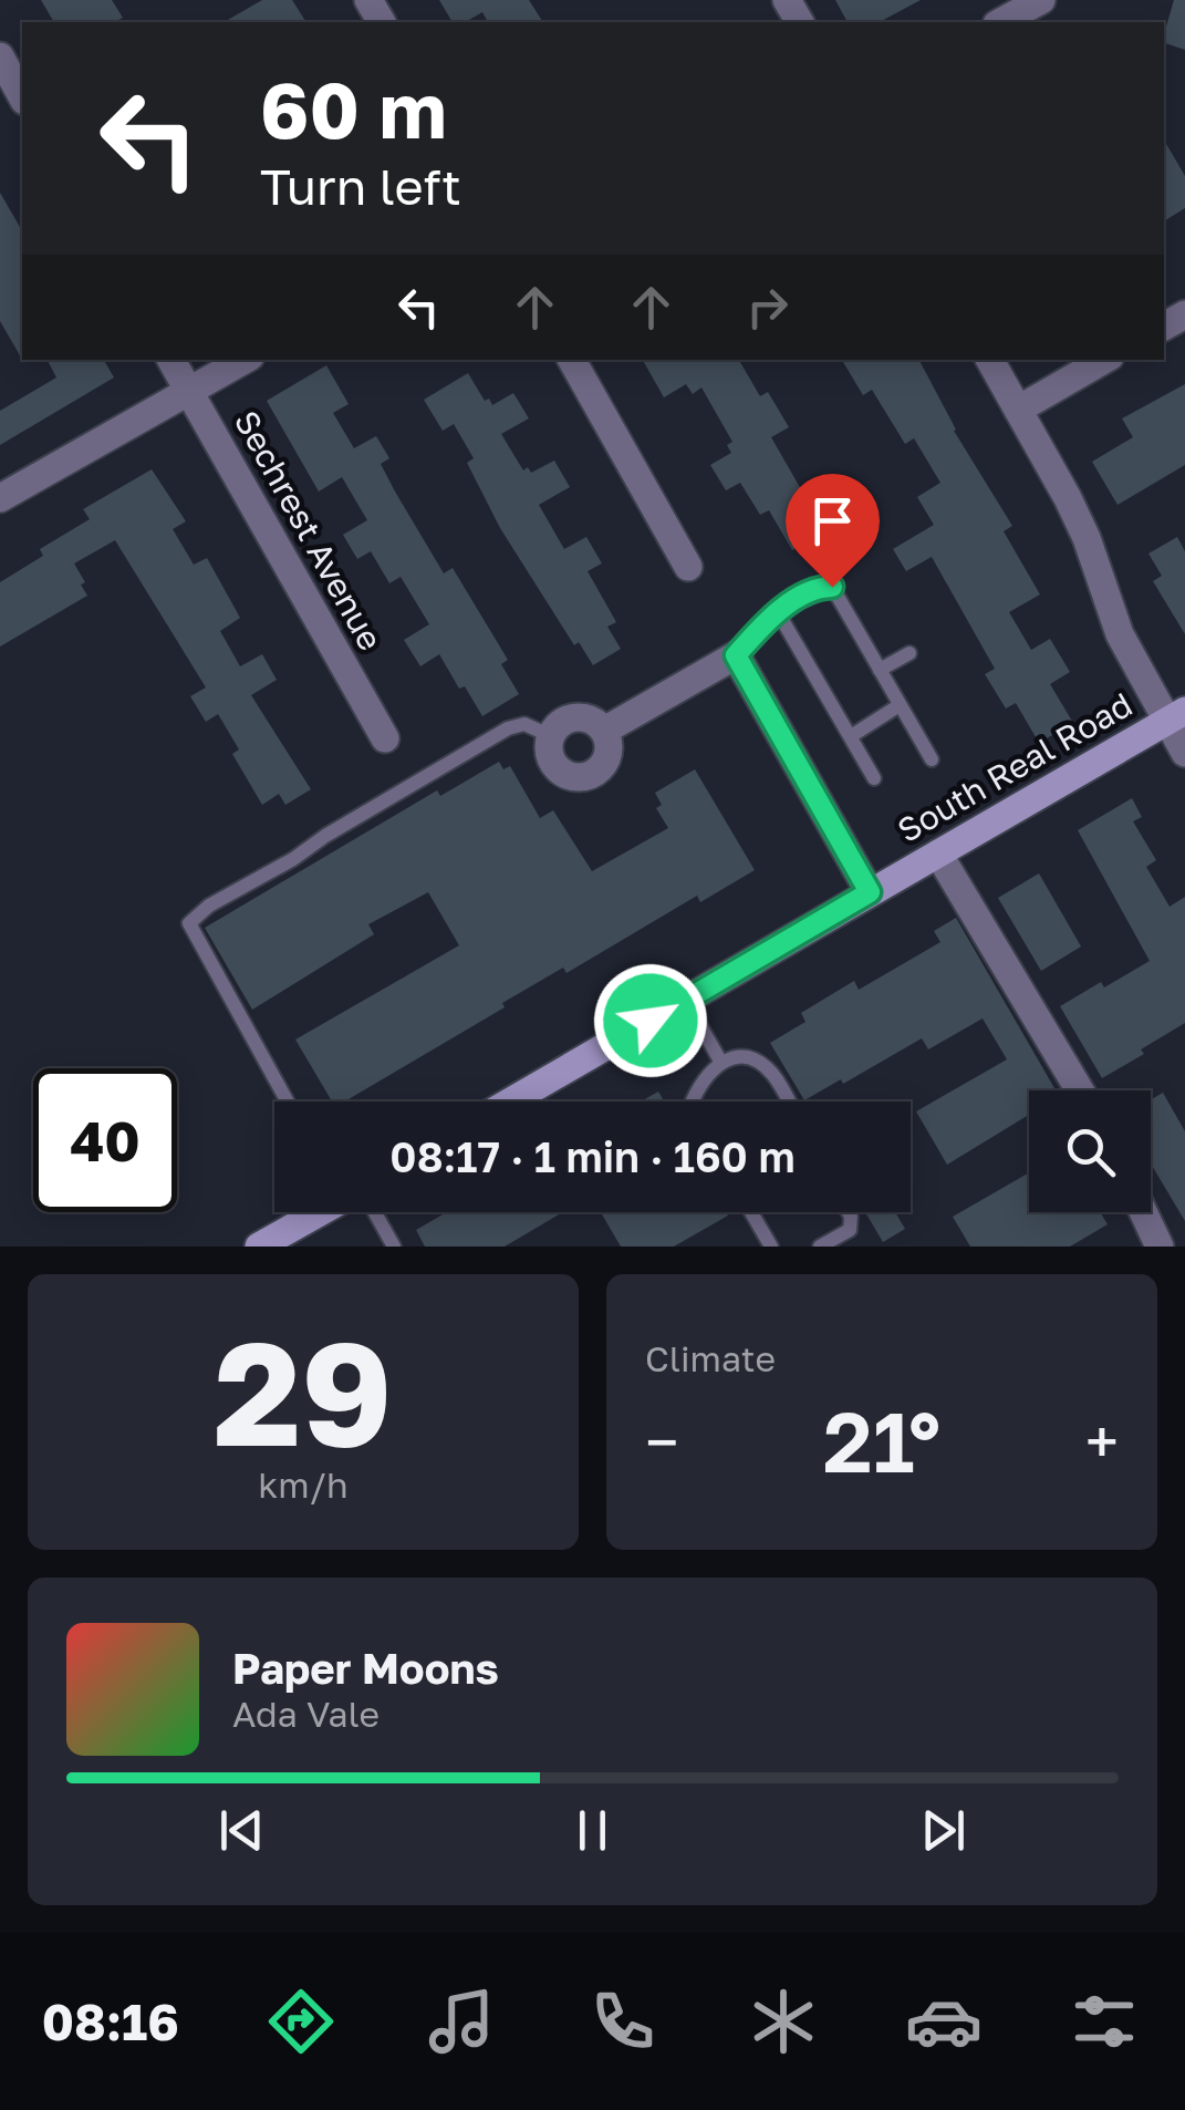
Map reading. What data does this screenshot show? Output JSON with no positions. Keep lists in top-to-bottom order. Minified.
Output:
{"streets":{"street":["Sechrest Avenue","South Real Road"]},"page":{"turn":["60 m","Turn left"],"limit":"40","trip":"08:17 · 1 min · 160 m","tile":[["29","km/h"],"Climate"],"heat":["−","21°","+"],"song":["Paper Moons","Ada Vale"],"tabs":"08:16"}}
